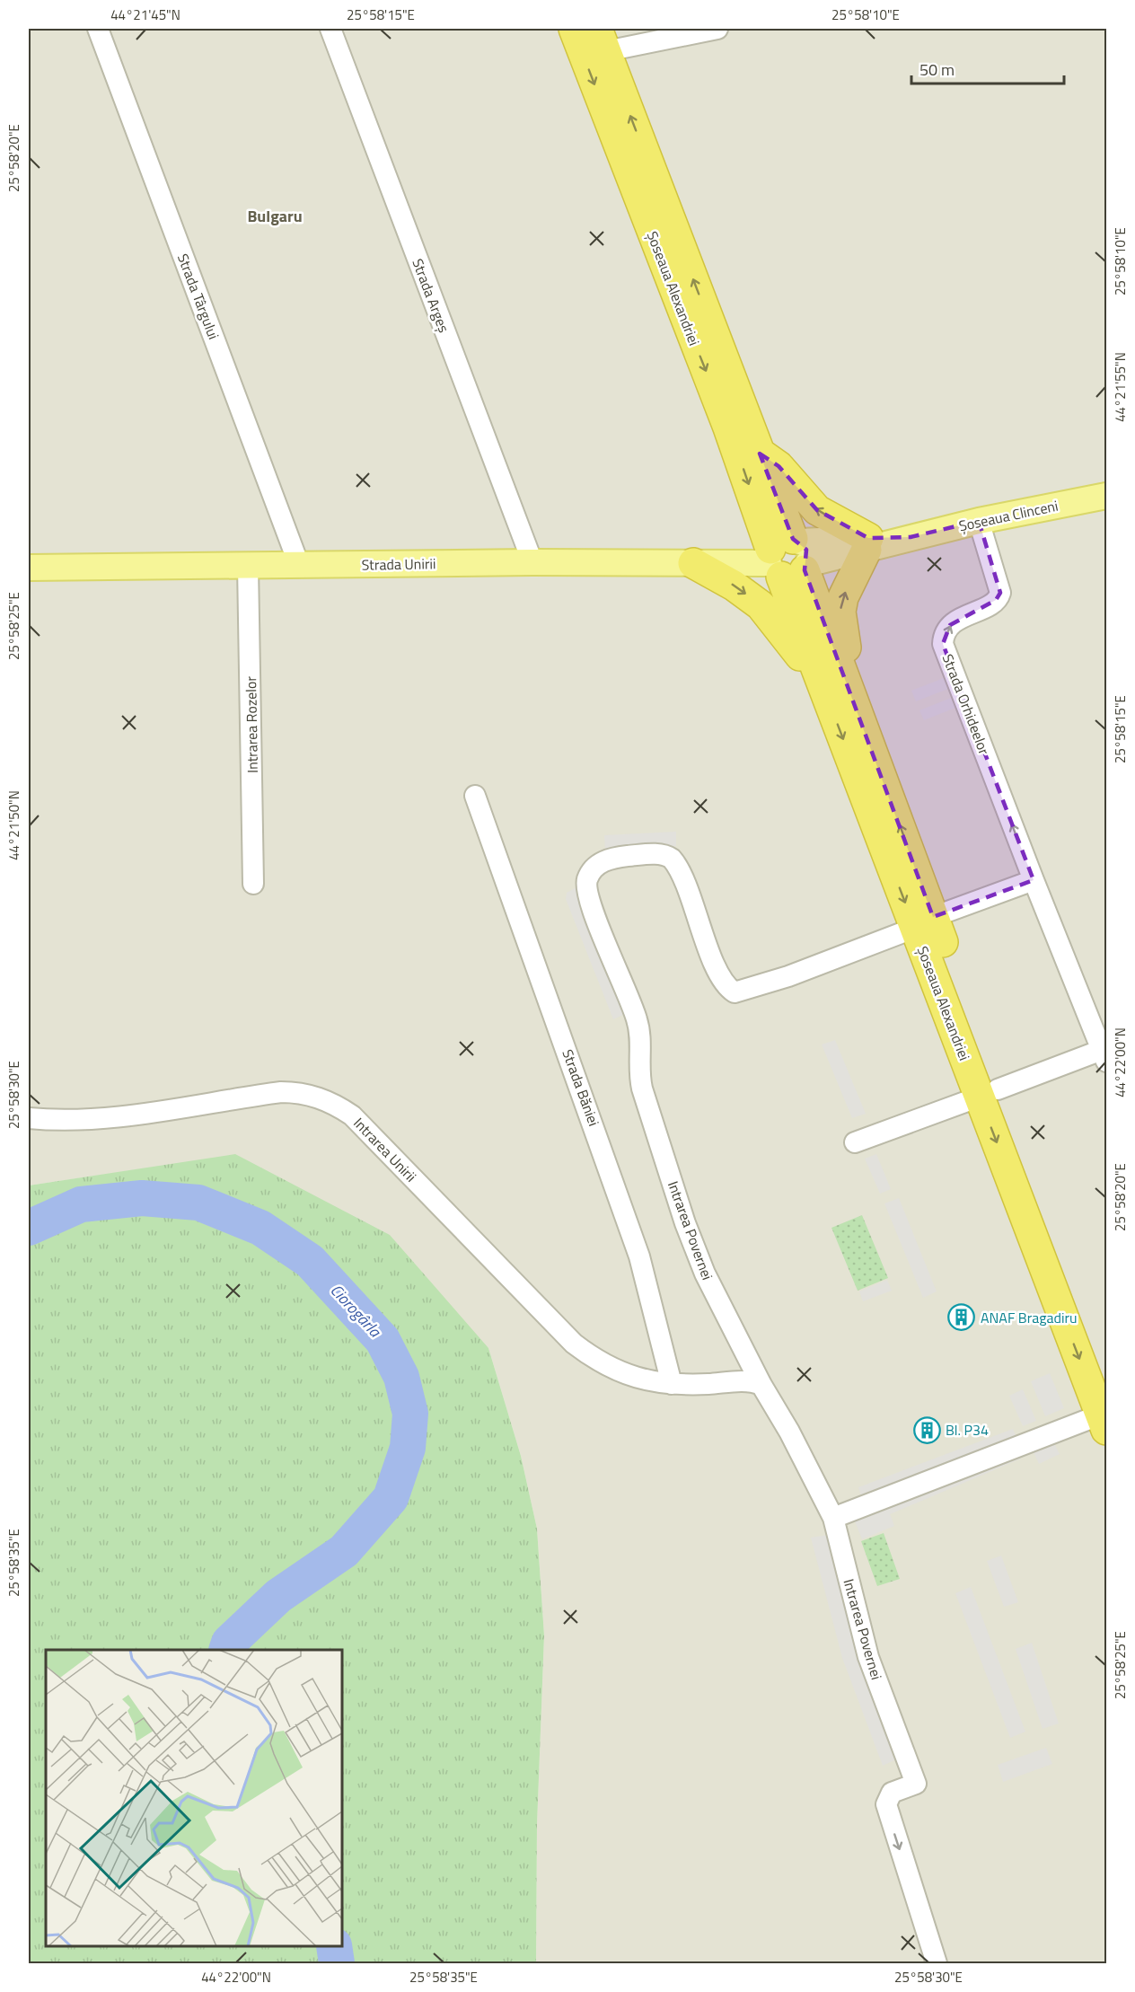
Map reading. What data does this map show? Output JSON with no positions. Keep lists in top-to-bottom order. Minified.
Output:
{"streets":{"highway":["Șoseaua Alexandriei"],"main road":["Șoseaua Clinceni","Strada Unirii"],"street":["Strada Argeș","Strada Târgului","Strada Orhideelor","Intrarea Rozelor","Strada Băniei","Intrarea Unirii","Intrarea Povernei"]},"crossings":[["Șoseaua Alexandriei","Șoseaua Clinceni"],["Șoseaua Alexandriei","Strada Unirii"],["Șoseaua Alexandriei","Intrarea Povernei"],["Strada Argeș","Strada Unirii"],["Strada Târgului","Strada Unirii"],["Șoseaua Clinceni","Strada Unirii"],["Șoseaua Clinceni","Strada Orhideelor"],["Strada Unirii","Intrarea Rozelor"],["Strada Băniei","Intrarea Unirii"],["Intrarea Unirii","Intrarea Povernei"]],"one_way":["Strada Orhideelor"],"districts":["Bulgaru"],"water":["Ciorogârla"],"places":{"building":["ANAF Bragadiru","Bl. P34"]},"scale_bar":"50 m","coordinates":["44°21'45\"N","25°58'15\"E","25°58'10\"E","25°58'20\"E","44°21'55\"N","25°58'25\"E","44°21'50\"N","44°22'00\"N","25°58'30\"E","25°58'35\"E"]}
